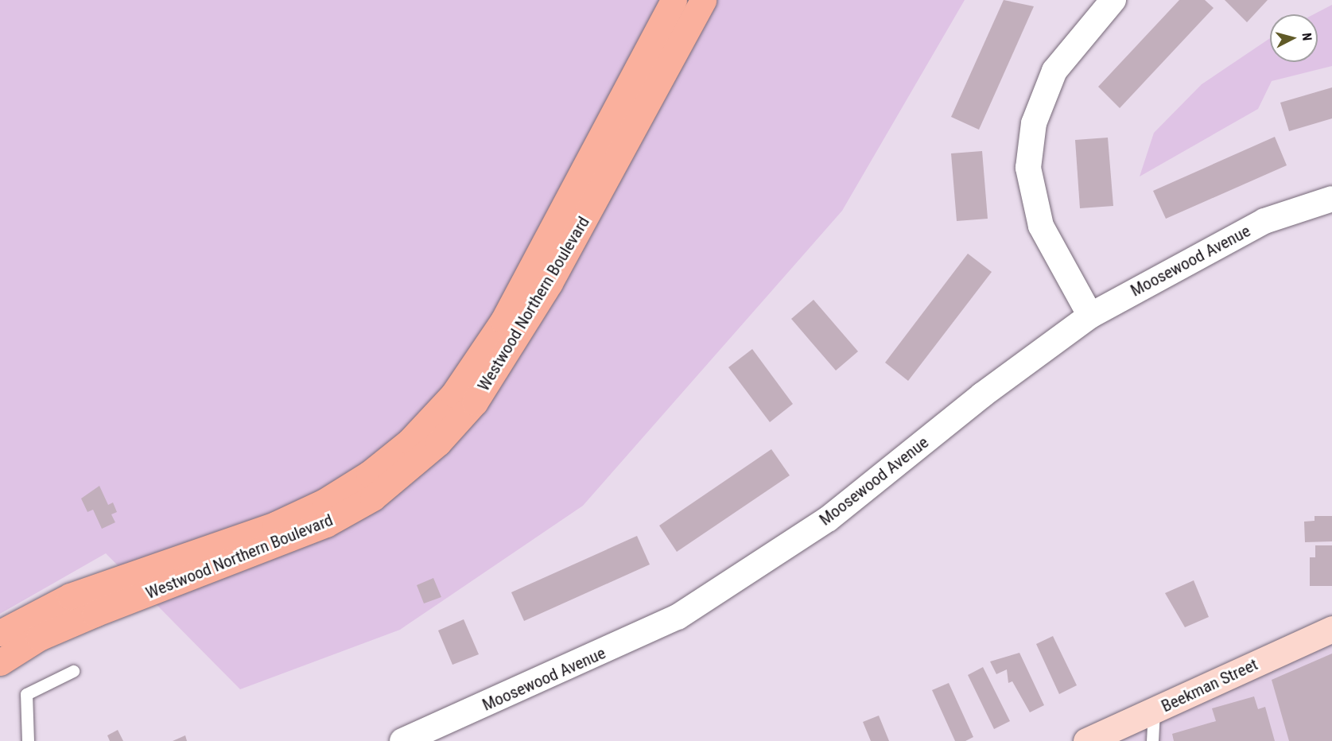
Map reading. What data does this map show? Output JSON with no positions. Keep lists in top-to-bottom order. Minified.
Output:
{"streets":{"main road":["Westwood Northern Boulevard","Beekman Street"],"street":["Moosewood Avenue"]},"north":"right"}
